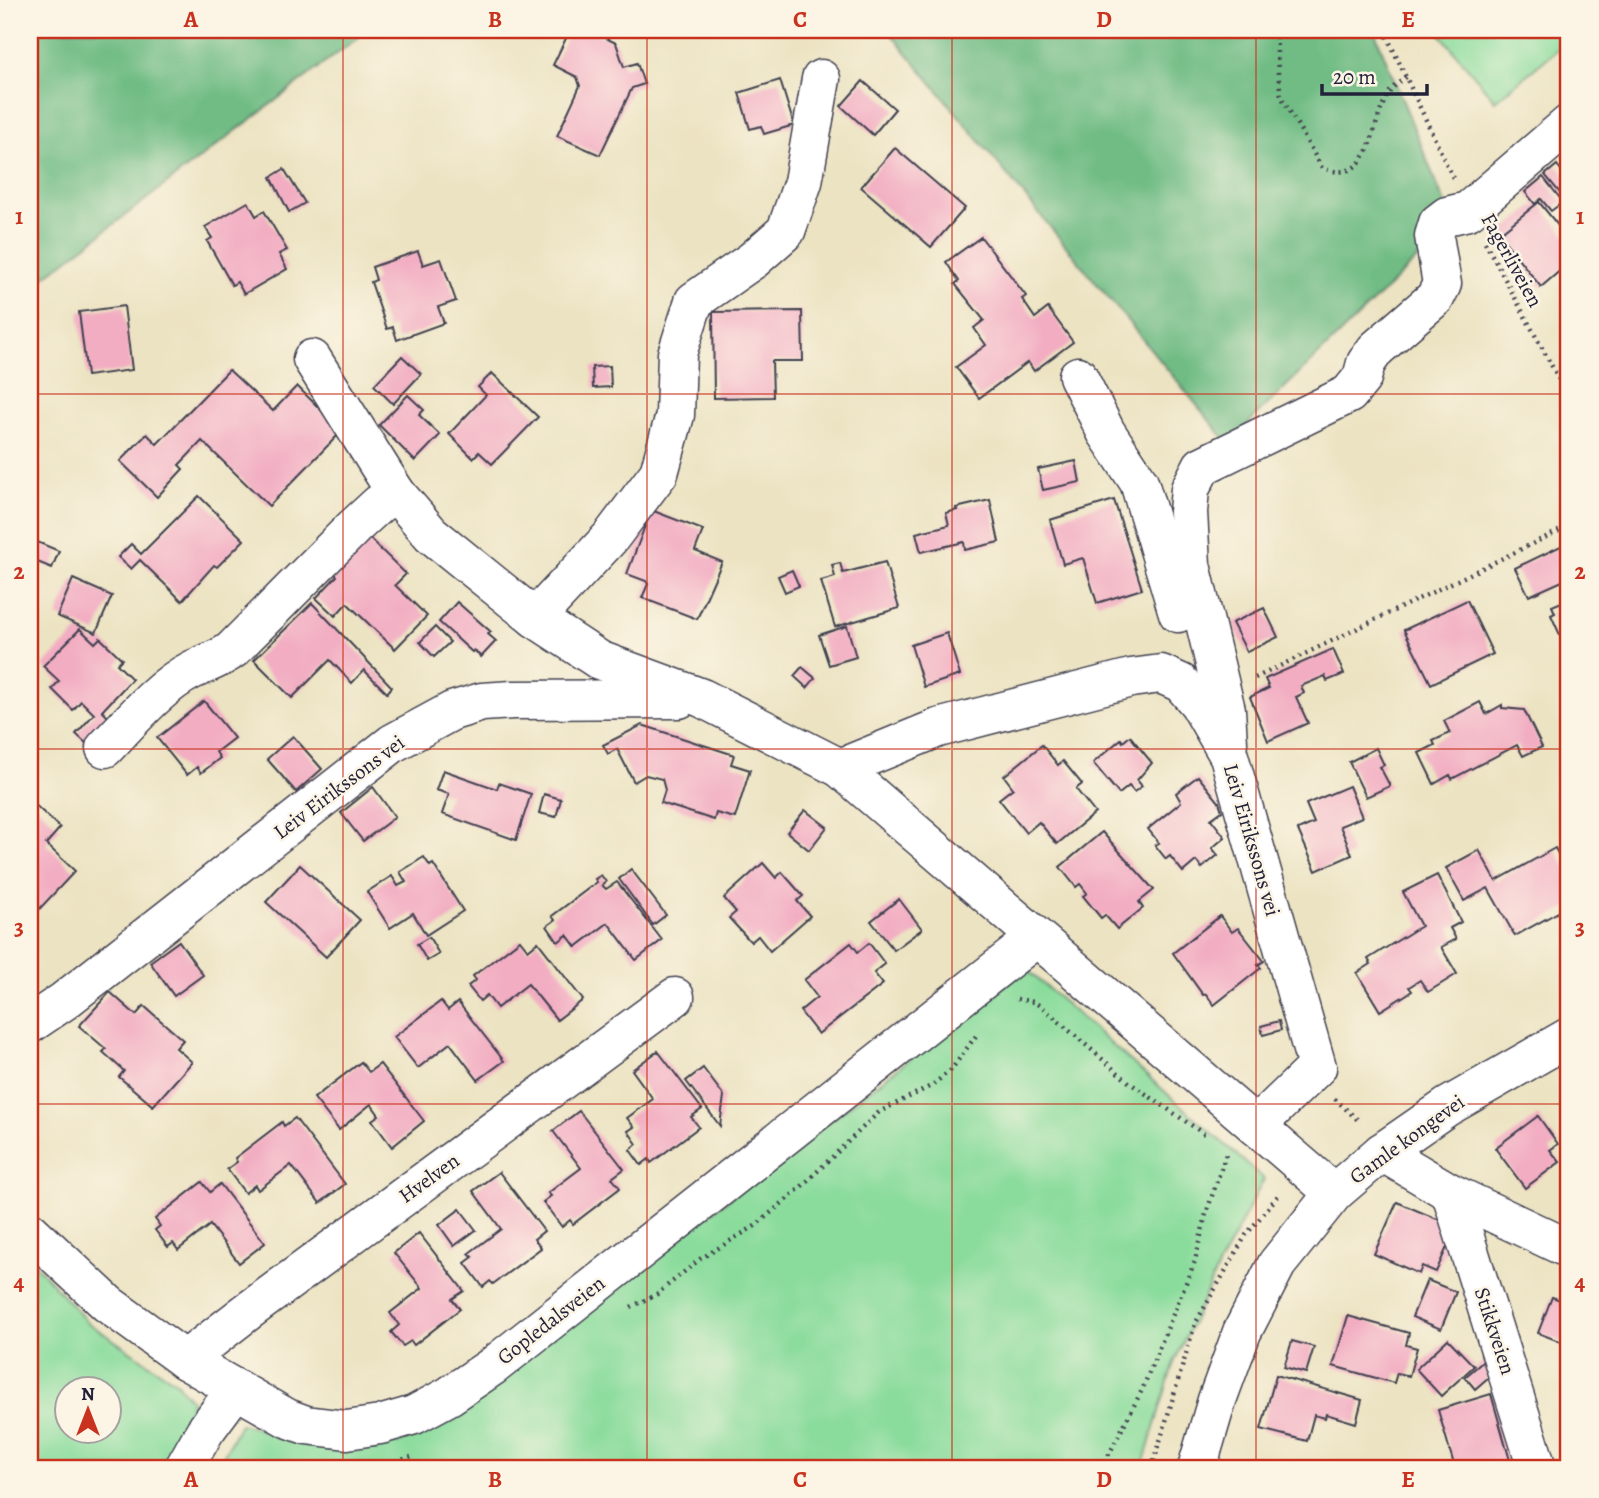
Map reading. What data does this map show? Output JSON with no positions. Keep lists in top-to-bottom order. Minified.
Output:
{"streets":{"street":["Leiv Eirikssons vei","Gamle kongevei","Hvelven","Gopledalsveien","Stikkveien"],"path":["Fagerliveien"]},"crossings":[["Leiv Eirikssons vei","Gamle kongevei"],["Leiv Eirikssons vei","Gopledalsveien"],["Hvelven","Gopledalsveien"]],"scale_bar":"20 m","north":"top","grid":{"columns":["A","B","C","D","E"],"rows":["1","2","3","4"]}}
